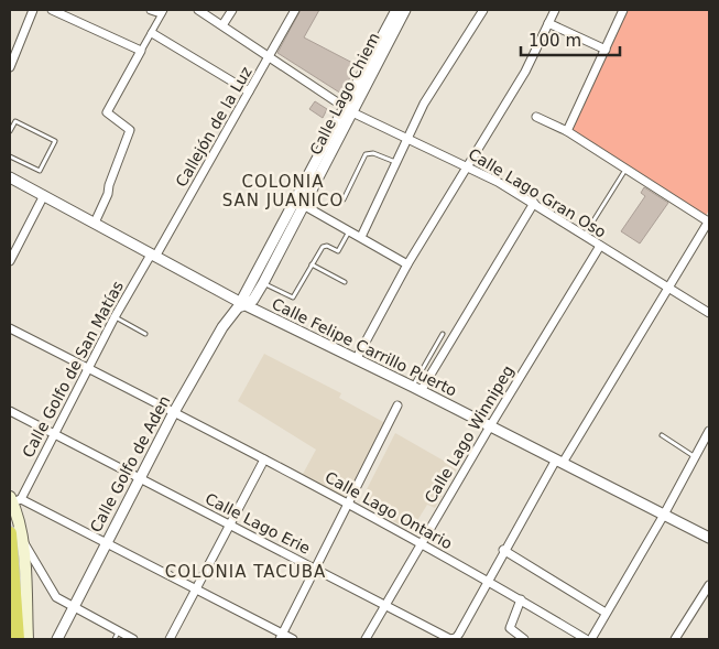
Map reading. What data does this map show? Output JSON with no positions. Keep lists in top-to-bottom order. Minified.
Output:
{"streets":{"street":["Calle Lago Chiem","Callejón de la Luz","Calle Lago Gran Oso","Calle Felipe Carrillo Puerto","Calle Golfo de San Matías","Calle Lago Winnipeg","Calle Golfo de Aden","Calle Lago Ontario","Calle Lago Erie"]},"crossings":[["Calle Lago Chiem","Calle Lago Gran Oso"],["Calle Lago Chiem","Calle Felipe Carrillo Puerto"],["Calle Lago Chiem","Calle Golfo de Aden"],["Callejón de la Luz","Calle Lago Gran Oso"],["Callejón de la Luz","Calle Felipe Carrillo Puerto"],["Callejón de la Luz","Calle Golfo de San Matías"],["Calle Lago Gran Oso","Calle Lago Winnipeg"],["Calle Felipe Carrillo Puerto","Calle Golfo de San Matías"],["Calle Felipe Carrillo Puerto","Calle Lago Winnipeg"],["Calle Felipe Carrillo Puerto","Calle Golfo de Aden"],["Calle Golfo de San Matías","Calle Lago Ontario"],["Calle Golfo de San Matías","Calle Lago Erie"],["Calle Lago Winnipeg","Calle Lago Ontario"],["Calle Lago Winnipeg","Calle Lago Erie"],["Calle Golfo de Aden","Calle Lago Ontario"],["Calle Golfo de Aden","Calle Lago Erie"]],"districts":["COLONIA SAN JUANICO","COLONIA TACUBA"],"scale_bar":"100 m"}
